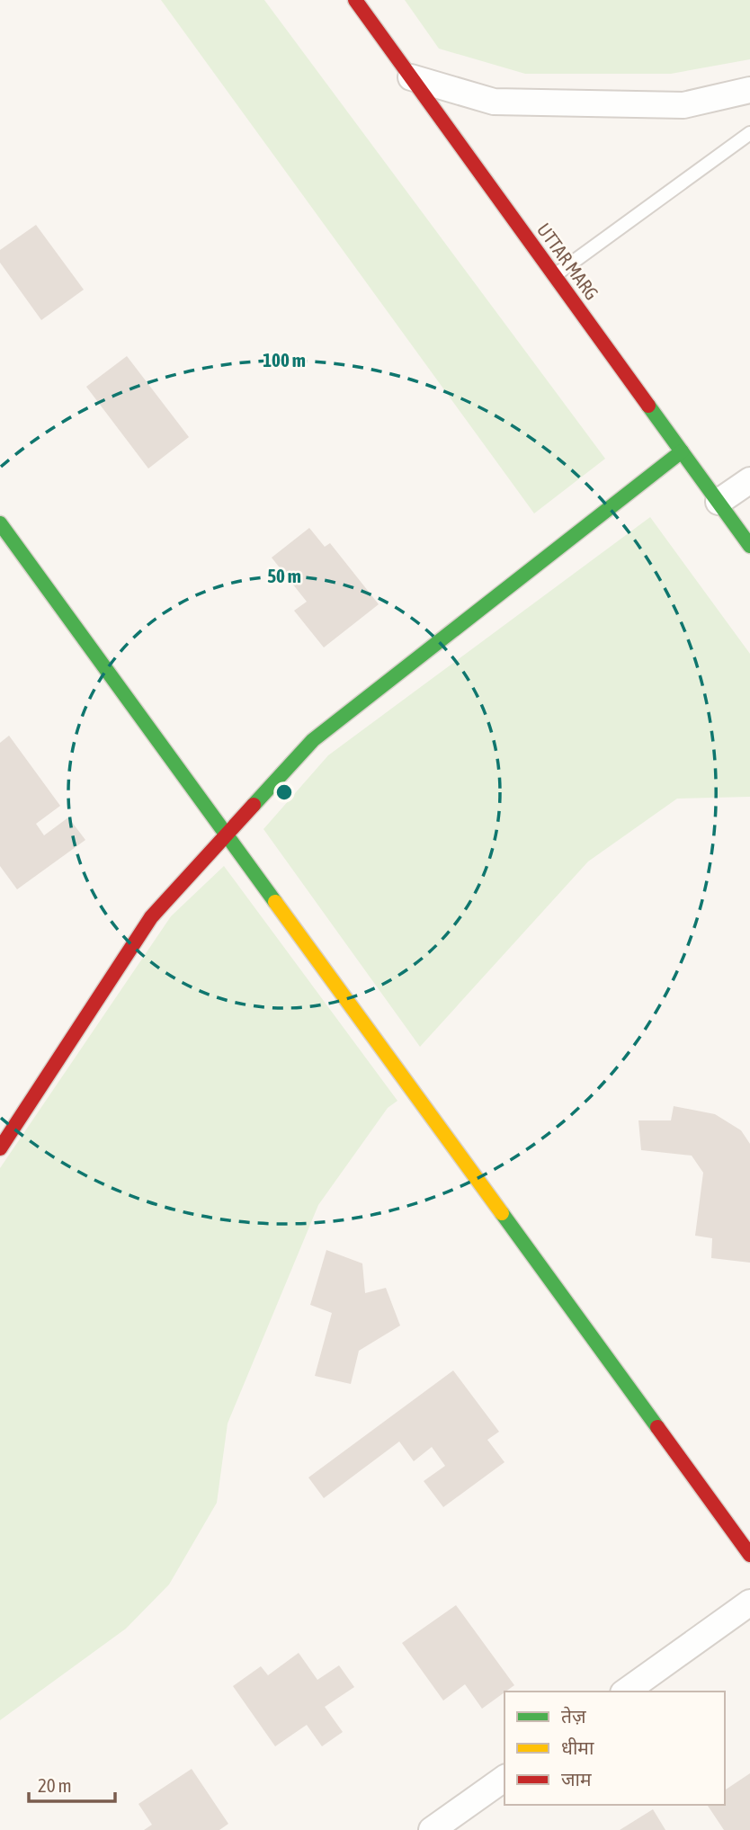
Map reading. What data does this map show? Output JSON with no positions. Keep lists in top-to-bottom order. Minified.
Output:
{"streets":{"street":["UTTAR MARG"]},"legend":["तेज़","धीमा","जाम"],"scale_bar":"20 m","rings":["100 m","50 m"]}
